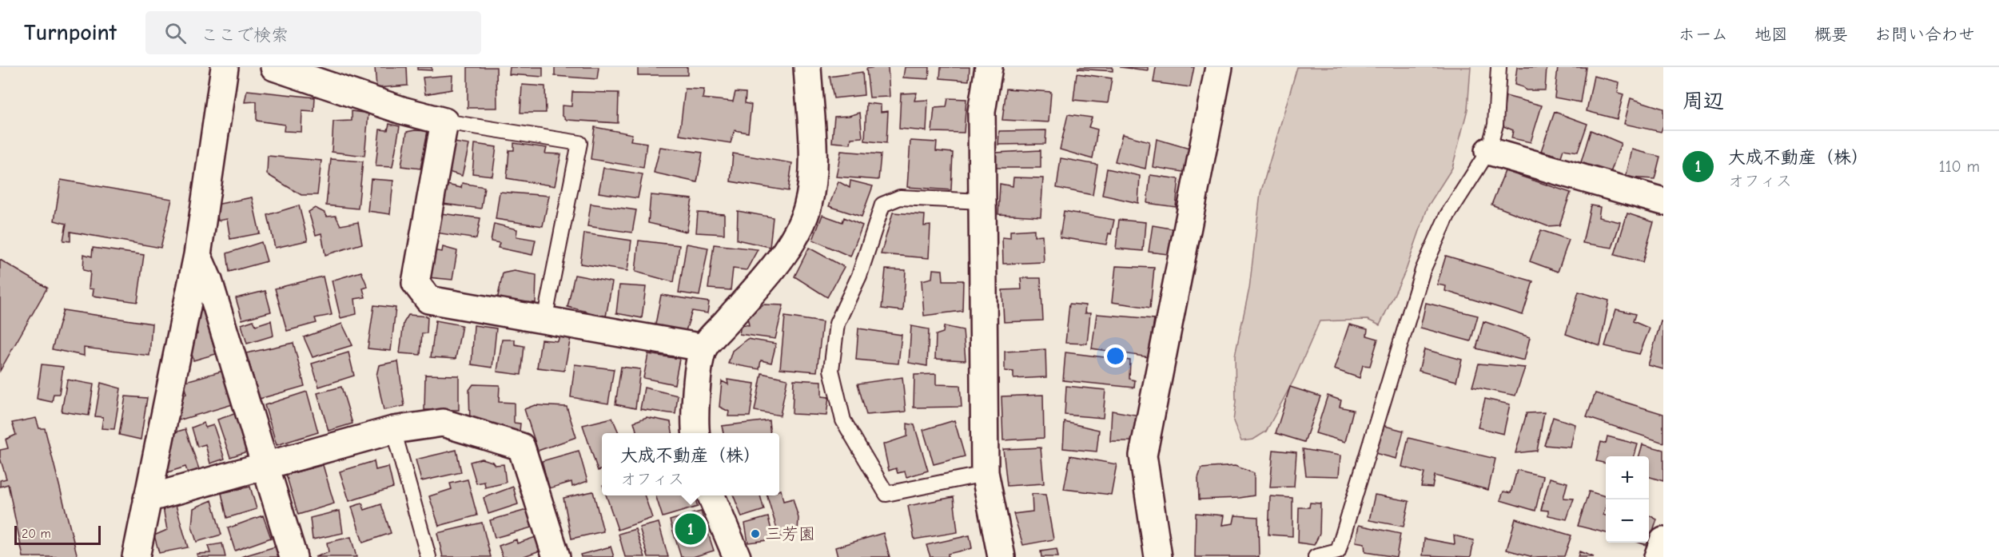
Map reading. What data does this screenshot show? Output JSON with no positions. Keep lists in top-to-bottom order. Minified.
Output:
{"places":["三芳園"],"scale_bar":"20 m","page":{"header":"Turnpoint","search":"ここで検索","nav":["ホーム","地図","概要","お問い合わせ"],"heading":"周辺","list":[{"mark":"1","name":"大成不動産（株）","note":"オフィス","value":"110 m"}],"popup":["大成不動産（株）","オフィス"],"map_buttons":["+","−"],"pins":"1","scale":"20 m"}}
